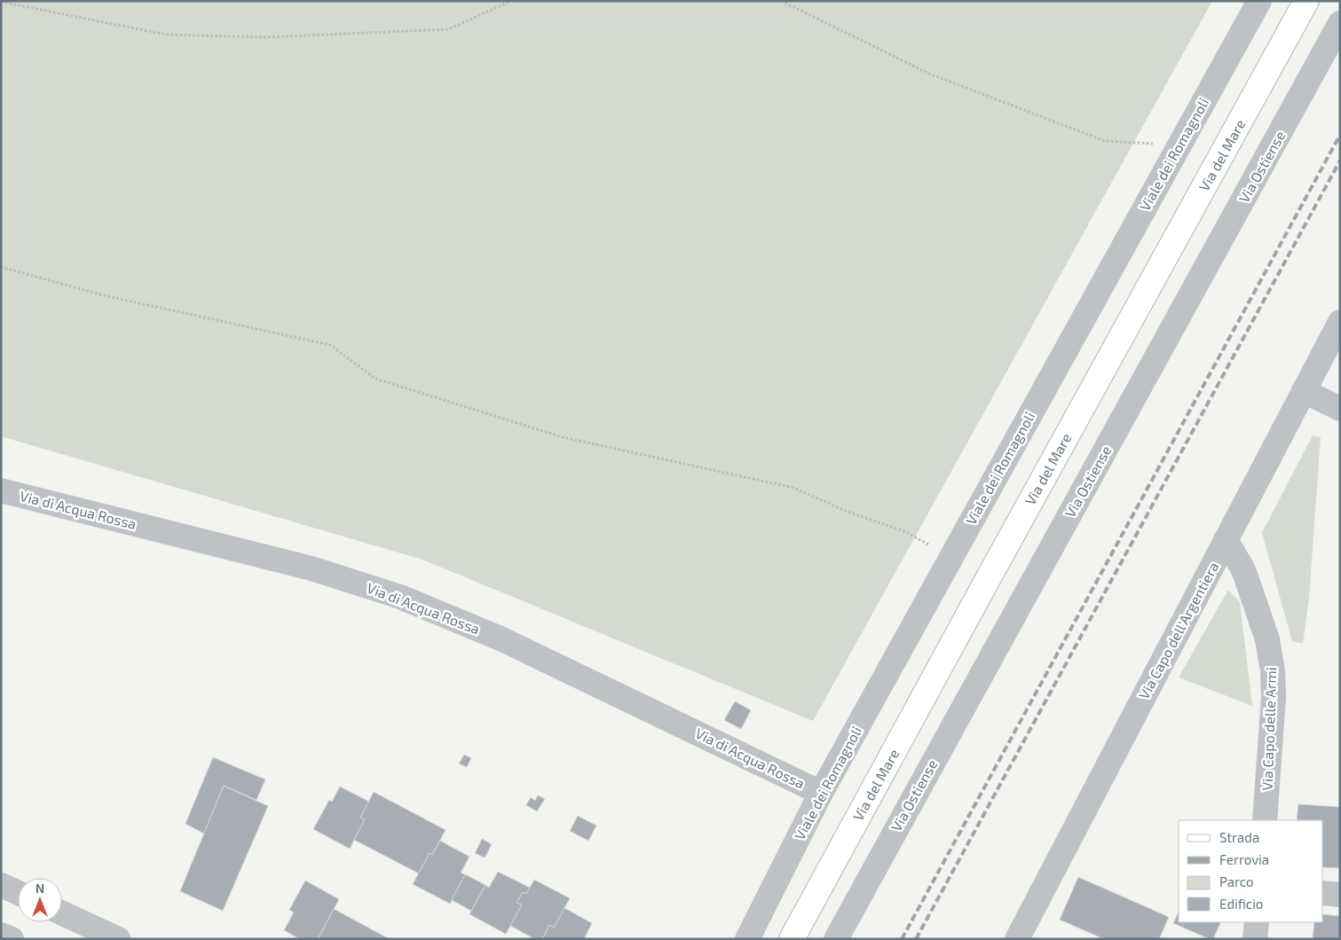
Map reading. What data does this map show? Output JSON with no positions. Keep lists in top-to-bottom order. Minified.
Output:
{"streets":{"main road":["Via del Mare"],"street":["Viale dei Romagnoli","Via Ostiense","Via di Acqua Rossa","Via Capo dell'Argentiera","Via Capo delle Armi"]},"crossings":[["Viale dei Romagnoli","Via di Acqua Rossa"],["Via Capo dell'Argentiera","Via Capo delle Armi"]],"legend":["Strada","Ferrovia","Parco","Edificio"],"north":"top"}
